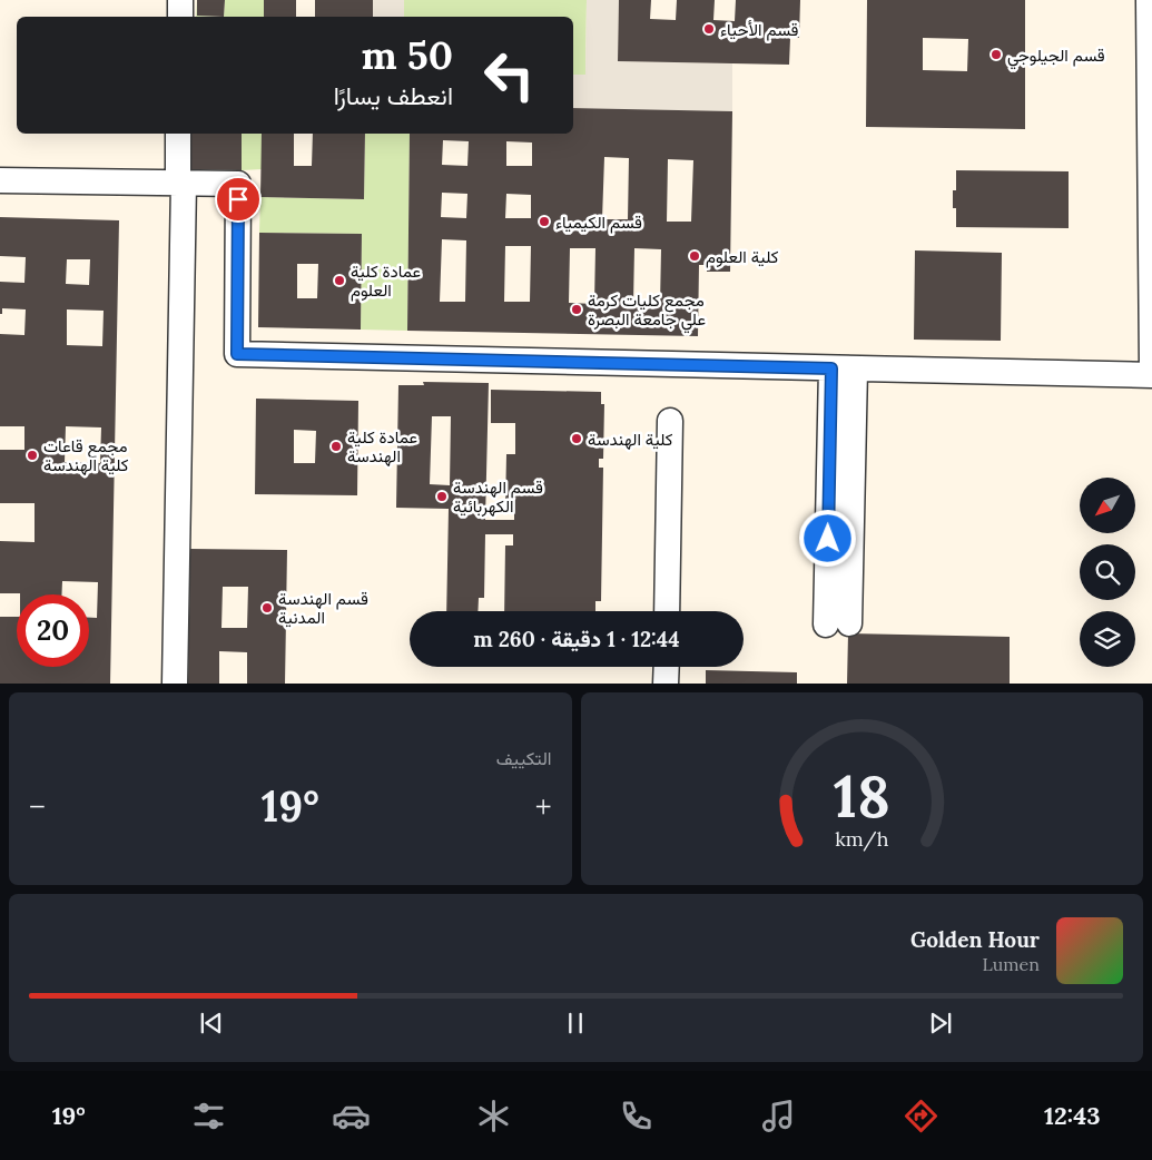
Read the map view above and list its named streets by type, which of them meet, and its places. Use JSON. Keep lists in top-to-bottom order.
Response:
{
  "places": [
    "قسم الأحياء",
    "قسم الجيلوجي",
    "قسم الكيمياء",
    "كلية العلوم",
    "عمادة كلية العلوم",
    "مجمع كليات كرمة علي جامعة البصرة",
    "كلية الهندسة",
    "عمادة كلية الهندسة",
    "مجمع قاعات كلية الهندسة",
    "قسم الهندسة الكهربائية",
    "قسم الهندسة المدنية"
  ],
  "north": "bottom left",
  "page": {
    "turn": ["50 m", "انعطف يسارًا"],
    "limit": "20",
    "trip": "12:44 · 1 دقيقة · 260 m",
    "tile": "التكييف",
    "heat": ["−", "19°", "+"],
    "song": ["Golden Hour", "Lumen"],
    "tabs": ["12:43", "19°"],
    "gauge": ["18", "km/h"]
  }
}
